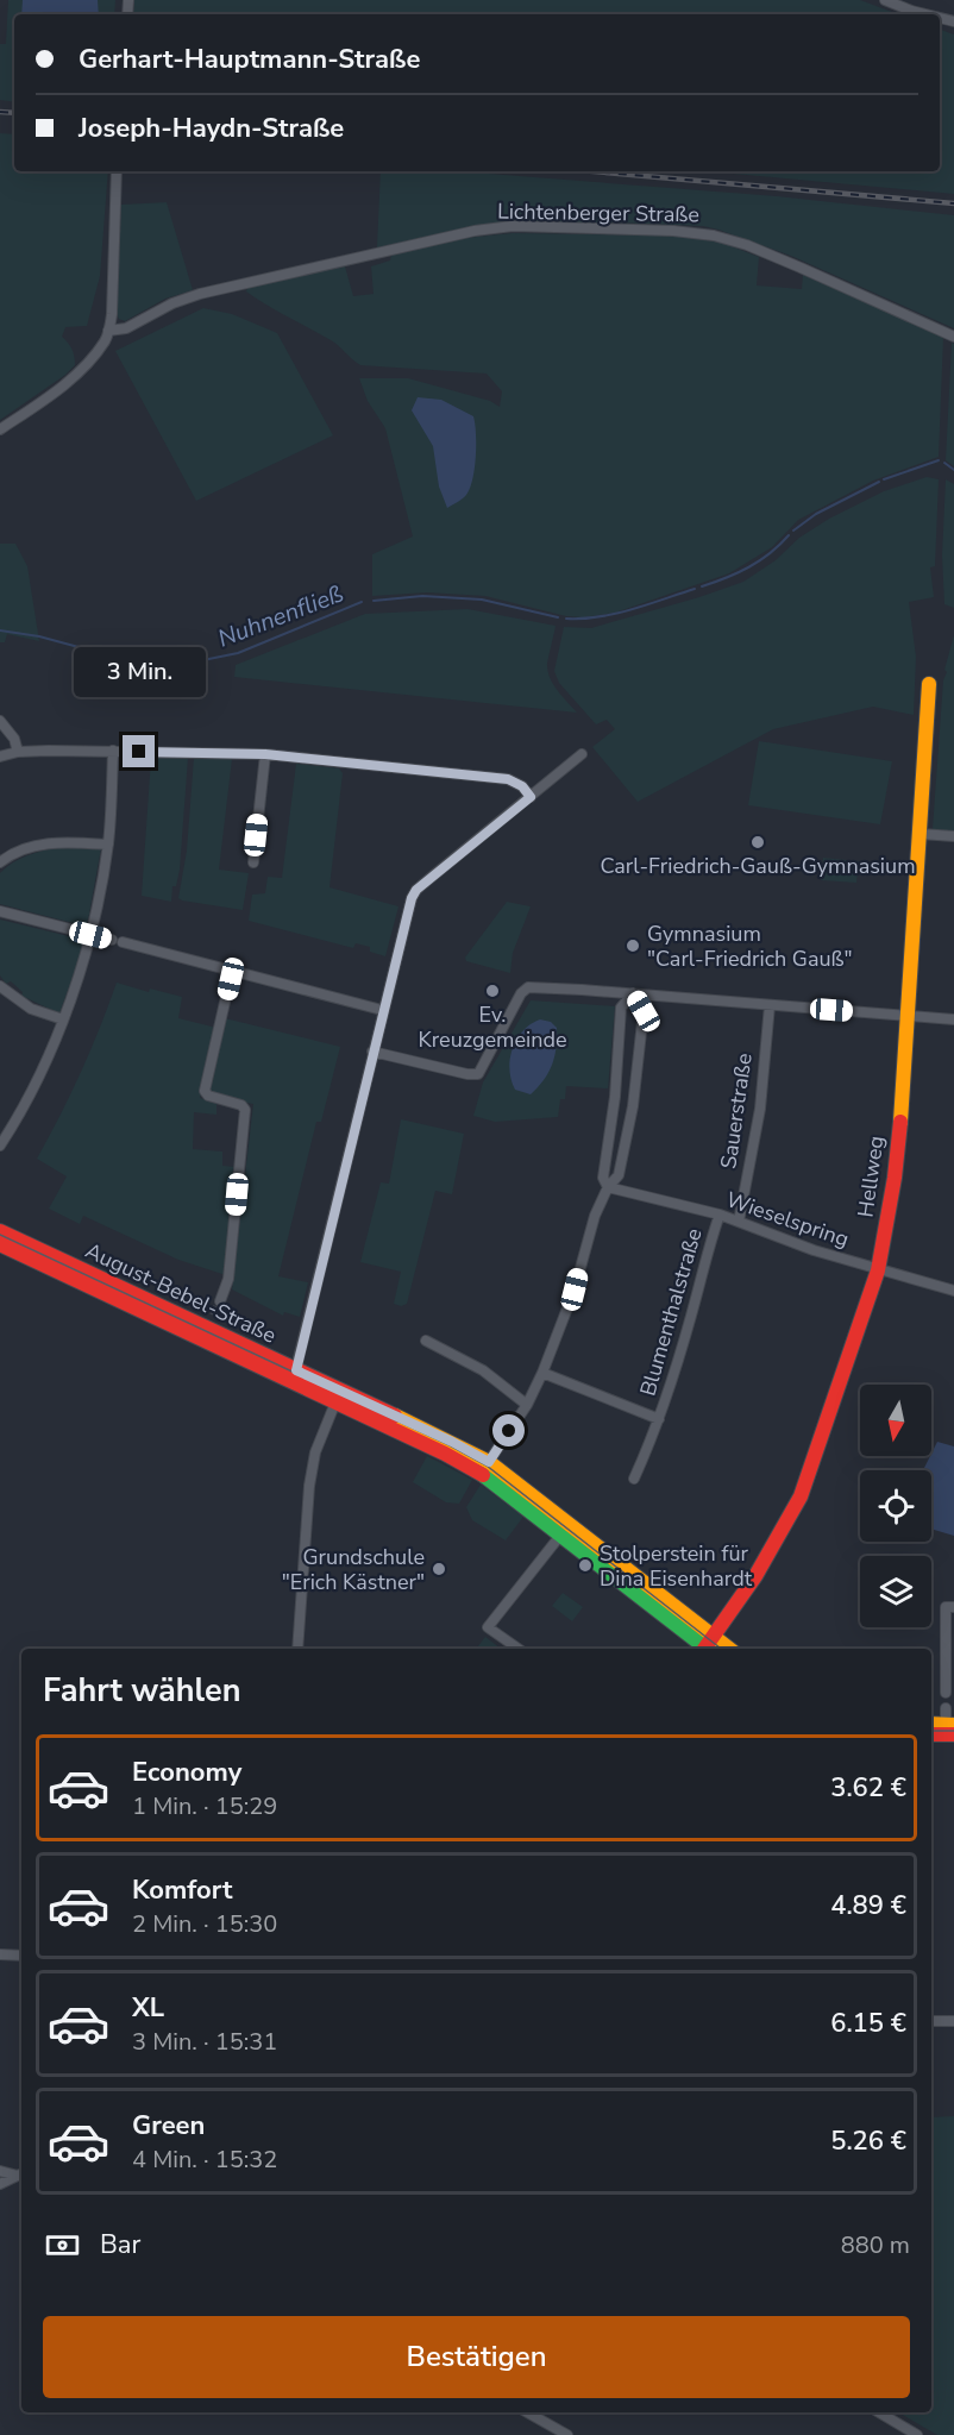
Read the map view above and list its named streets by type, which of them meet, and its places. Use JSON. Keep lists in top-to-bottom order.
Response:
{
  "streets": {
    "street": [
      "Lichtenberger Straße",
      "Sauerstraße",
      "Hellweg",
      "Wieselspring",
      "August-Bebel-Straße",
      "Blumenthalstraße"
    ]
  },
  "crossings": [
    ["Sauerstraße", "Wieselspring"],
    ["Hellweg", "Wieselspring"],
    ["Hellweg", "August-Bebel-Straße"],
    ["Wieselspring", "Blumenthalstraße"]
  ],
  "water": ["Nuhnenfließ"],
  "places": [
    "Carl-Friedrich-Gauß-Gymnasium",
    "Gymnasium \"Carl-Friedrich Gauß\"",
    "Ev. Kreuzgemeinde",
    "Stolperstein für Dina Eisenhardt",
    "Grundschule \"Erich Kästner\""
  ],
  "north": "bottom",
  "page": {
    "banner": ["Gerhart-Hauptmann-Straße", "Joseph-Haydn-Straße"],
    "bubble": "3 Min.",
    "heading": "Fahrt wählen",
    "list": [
      {
        "name": "Economy",
        "note": "1 Min. · 15:29",
        "value": "3.62 €"
      },
      {
        "name": "Komfort",
        "note": "2 Min. · 15:30",
        "value": "4.89 €"
      },
      {
        "name": "XL",
        "note": "3 Min. · 15:31",
        "value": "6.15 €"
      },
      {
        "name": "Green",
        "note": "4 Min. · 15:32",
        "value": "5.26 €"
      }
    ],
    "pay": ["Bar", "880 m"],
    "buttons": "Bestätigen"
  }
}
